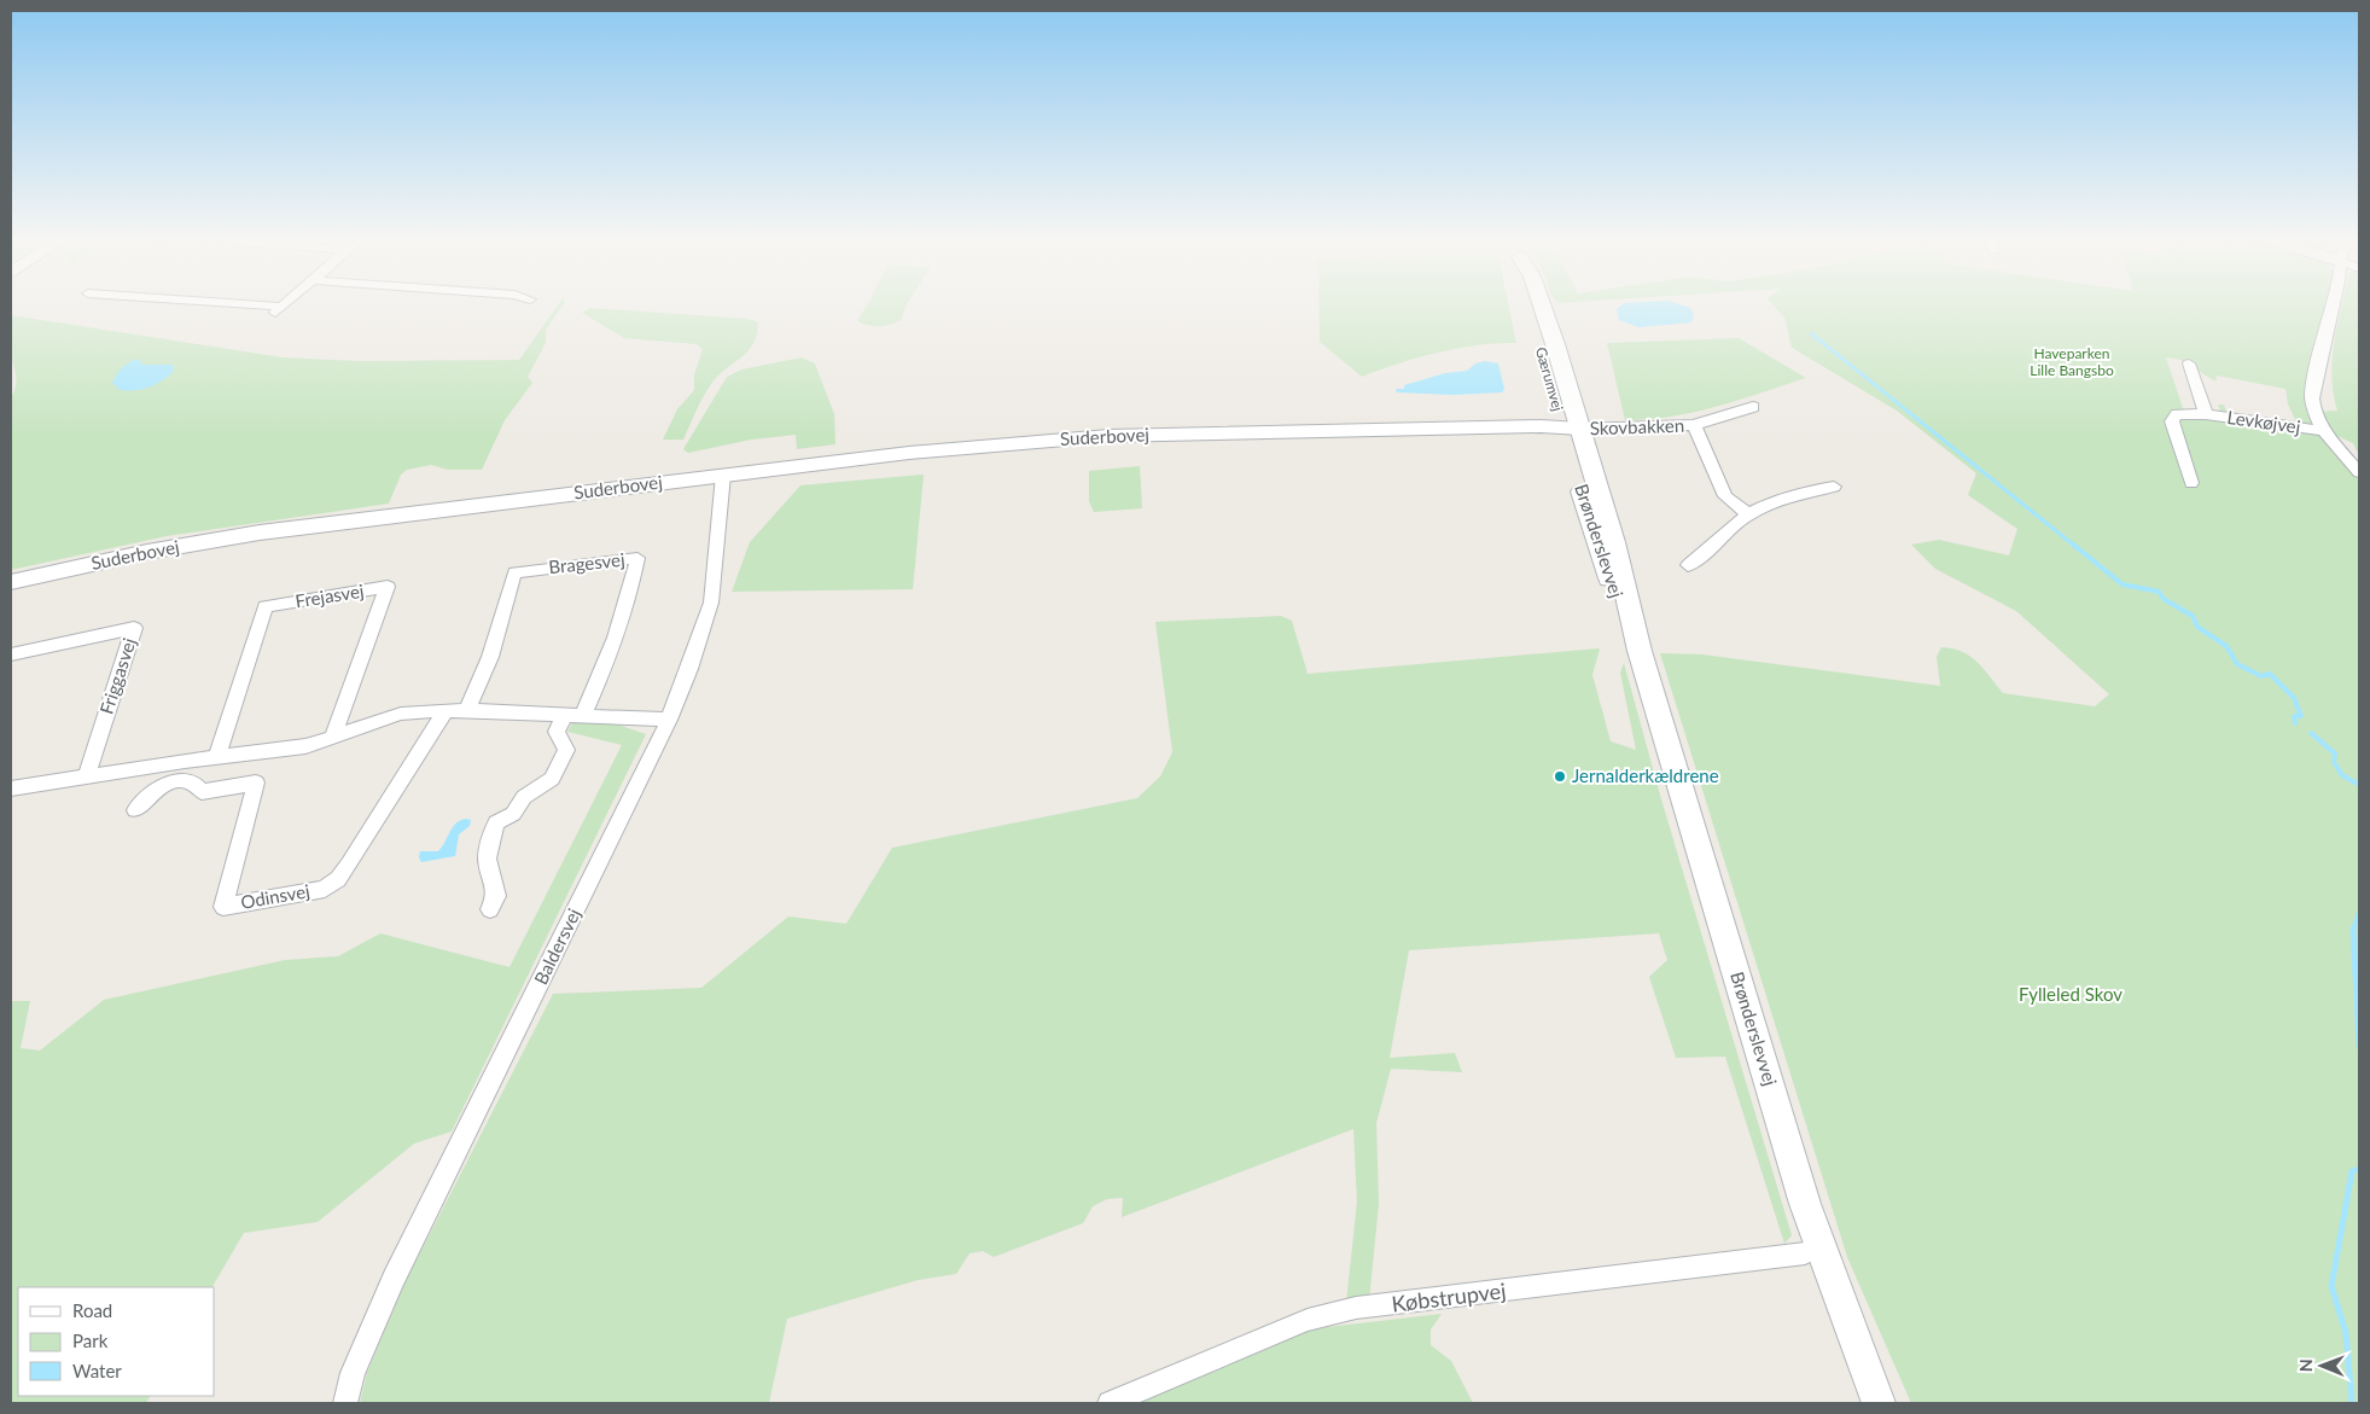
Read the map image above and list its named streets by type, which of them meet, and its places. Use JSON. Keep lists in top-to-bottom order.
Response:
{
  "streets": {
    "main road": ["Gærumvej", "Brønderslevvej"],
    "street": [
      "Levkøjvej",
      "Skovbakken",
      "Suderbovej",
      "Bragesvej",
      "Frejasvej",
      "Friggasvej",
      "Odinsvej",
      "Baldersvej",
      "Købstrupvej"
    ]
  },
  "crossings": [
    ["Gærumvej", "Skovbakken"],
    ["Gærumvej", "Suderbovej"],
    ["Gærumvej", "Brønderslevvej"],
    ["Skovbakken", "Suderbovej"],
    ["Skovbakken", "Brønderslevvej"],
    ["Suderbovej", "Brønderslevvej"],
    ["Suderbovej", "Baldersvej"]
  ],
  "parks": ["Haveparken Lille Bangsbo", "Fylleled Skov"],
  "places": ["Jernalderkældrene"],
  "legend": ["Road", "Park", "Water"],
  "north": "left"
}
